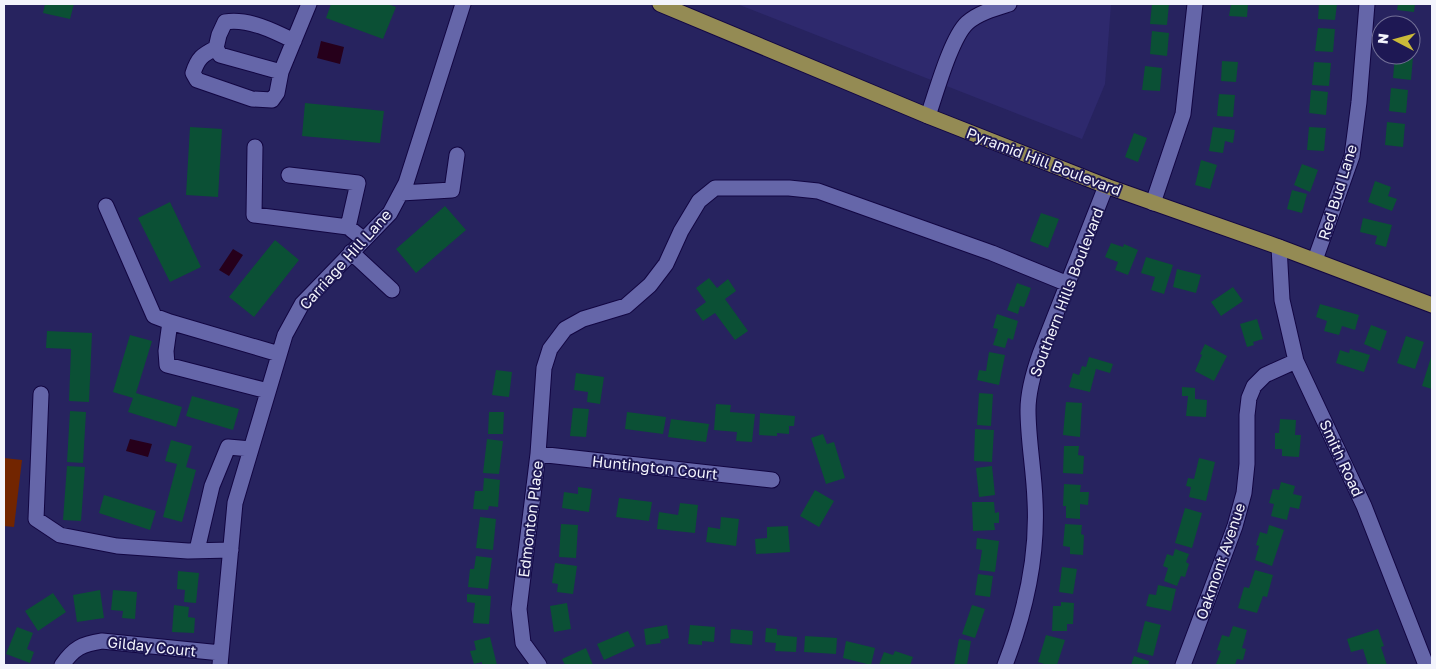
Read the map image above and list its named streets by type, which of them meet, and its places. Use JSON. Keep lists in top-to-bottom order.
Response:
{
  "streets": {
    "main road": ["Pyramid Hill Boulevard"],
    "street": [
      "Red Bud Lane",
      "Carriage Hill Lane",
      "Southern Hills Boulevard",
      "Smith Road",
      "Huntington Court",
      "Edmonton Place",
      "Oakmont Avenue",
      "Gilday Court"
    ]
  },
  "crossings": [
    ["Pyramid Hill Boulevard", "Red Bud Lane"],
    ["Pyramid Hill Boulevard", "Southern Hills Boulevard"],
    ["Pyramid Hill Boulevard", "Smith Road"],
    ["Carriage Hill Lane", "Gilday Court"],
    ["Southern Hills Boulevard", "Edmonton Place"],
    ["Smith Road", "Oakmont Avenue"],
    ["Huntington Court", "Edmonton Place"]
  ],
  "north": "left"
}
